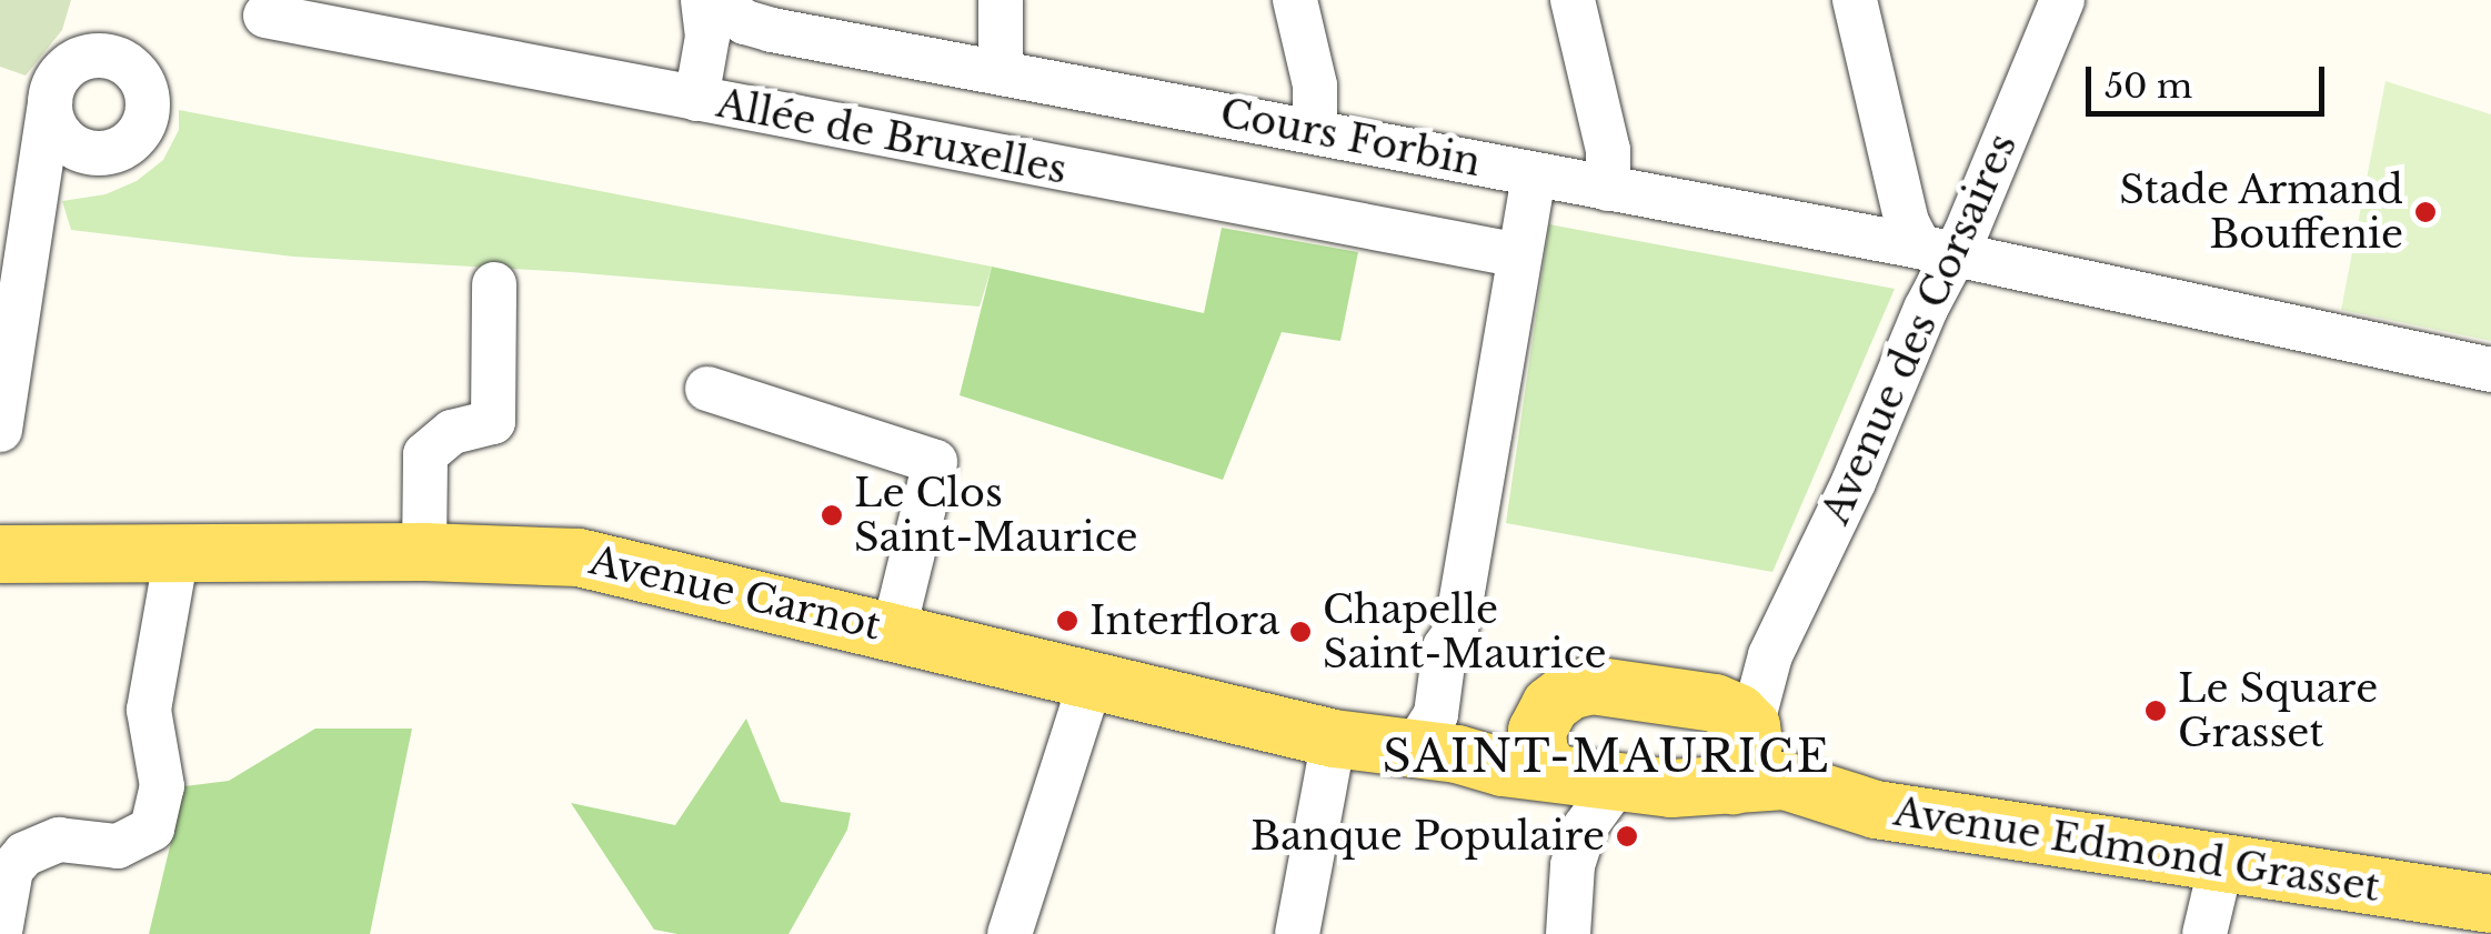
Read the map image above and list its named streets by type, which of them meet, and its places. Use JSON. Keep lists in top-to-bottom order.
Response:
{
  "streets": {
    "main road": ["Avenue Carnot", "Avenue Edmond Grasset"],
    "street": ["Allée de Bruxelles", "Cours Forbin", "Avenue des Corsaires"]
  },
  "crossings": [
    ["Cours Forbin", "Avenue des Corsaires"],
    ["Avenue des Corsaires", "Avenue Edmond Grasset"],
    ["Avenue Carnot", "Avenue Edmond Grasset"]
  ],
  "districts": ["SAINT-MAURICE"],
  "places": [
    "Stade Armand Bouffenie",
    "Le Clos Saint-Maurice",
    "Interflora",
    "Chapelle Saint-Maurice",
    "Le Square Grasset",
    "Banque Populaire"
  ],
  "scale_bar": "50 m"
}
